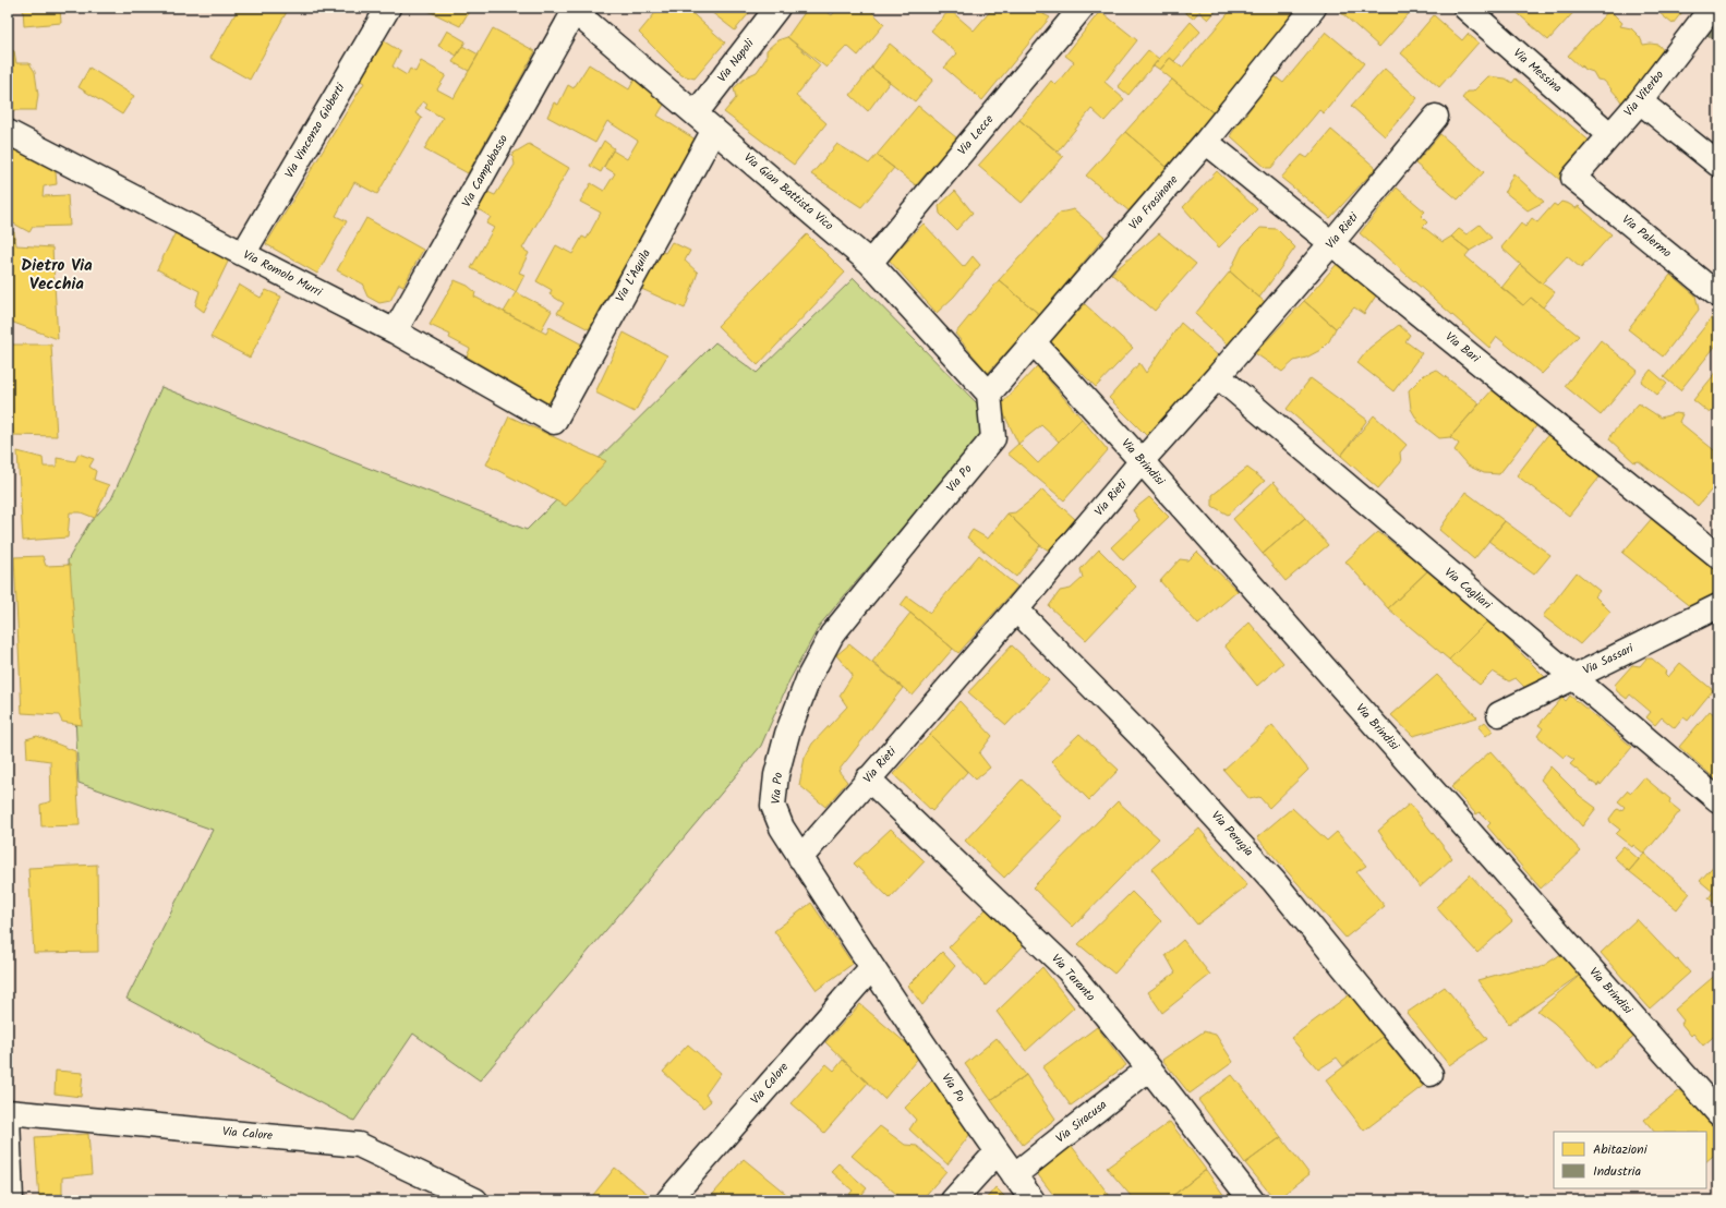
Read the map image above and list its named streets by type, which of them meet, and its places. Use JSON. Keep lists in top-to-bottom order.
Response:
{
  "streets": {
    "street": [
      "Via Napoli",
      "Via Messina",
      "Via Viterbo",
      "Via Vincenzo Gioberti",
      "Via Lecce",
      "Via Campobasso",
      "Via Gian Battista Vico",
      "Via Frosinone",
      "Via Rieti",
      "Via Palermo",
      "Via Romolo Murri",
      "Via L'Aquila",
      "Via Bari",
      "Via Brindisi",
      "Via Po",
      "Via Cagliari",
      "Via Sassari",
      "Via Perugia",
      "Via Taranto",
      "Via Calore",
      "Via Siracusa"
    ]
  },
  "crossings": [
    ["Via Napoli", "Via Gian Battista Vico"],
    ["Via Messina", "Via Viterbo"],
    ["Via Viterbo", "Via Palermo"],
    ["Via Vincenzo Gioberti", "Via Romolo Murri"],
    ["Via Lecce", "Via Gian Battista Vico"],
    ["Via Campobasso", "Via Gian Battista Vico"],
    ["Via Campobasso", "Via Romolo Murri"],
    ["Via Gian Battista Vico", "Via Frosinone"],
    ["Via Gian Battista Vico", "Via L'Aquila"],
    ["Via Gian Battista Vico", "Via Po"],
    ["Via Frosinone", "Via Bari"],
    ["Via Frosinone", "Via Brindisi"],
    ["Via Frosinone", "Via Po"],
    ["Via Rieti", "Via Bari"],
    ["Via Rieti", "Via Brindisi"],
    ["Via Rieti", "Via Po"],
    ["Via Rieti", "Via Cagliari"],
    ["Via Rieti", "Via Perugia"],
    ["Via Rieti", "Via Taranto"],
    ["Via Romolo Murri", "Via L'Aquila"],
    ["Via Po", "Via Calore"],
    ["Via Po", "Via Siracusa"],
    ["Via Cagliari", "Via Sassari"],
    ["Via Taranto", "Via Siracusa"]
  ],
  "districts": ["Dietro Via Vecchia"],
  "legend": ["Abitazioni", "Industria"]
}
